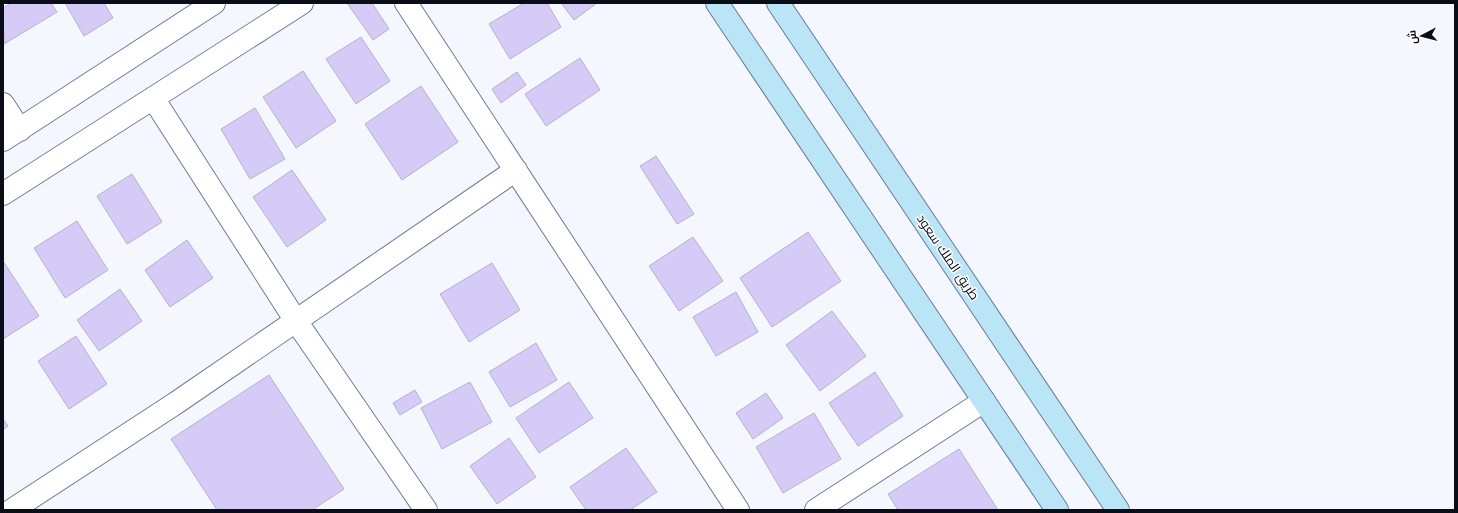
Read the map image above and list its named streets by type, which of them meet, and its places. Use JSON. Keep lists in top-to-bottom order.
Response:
{
  "streets": {
    "main road": ["طريق الملك سعود"]
  },
  "north": "left"
}
